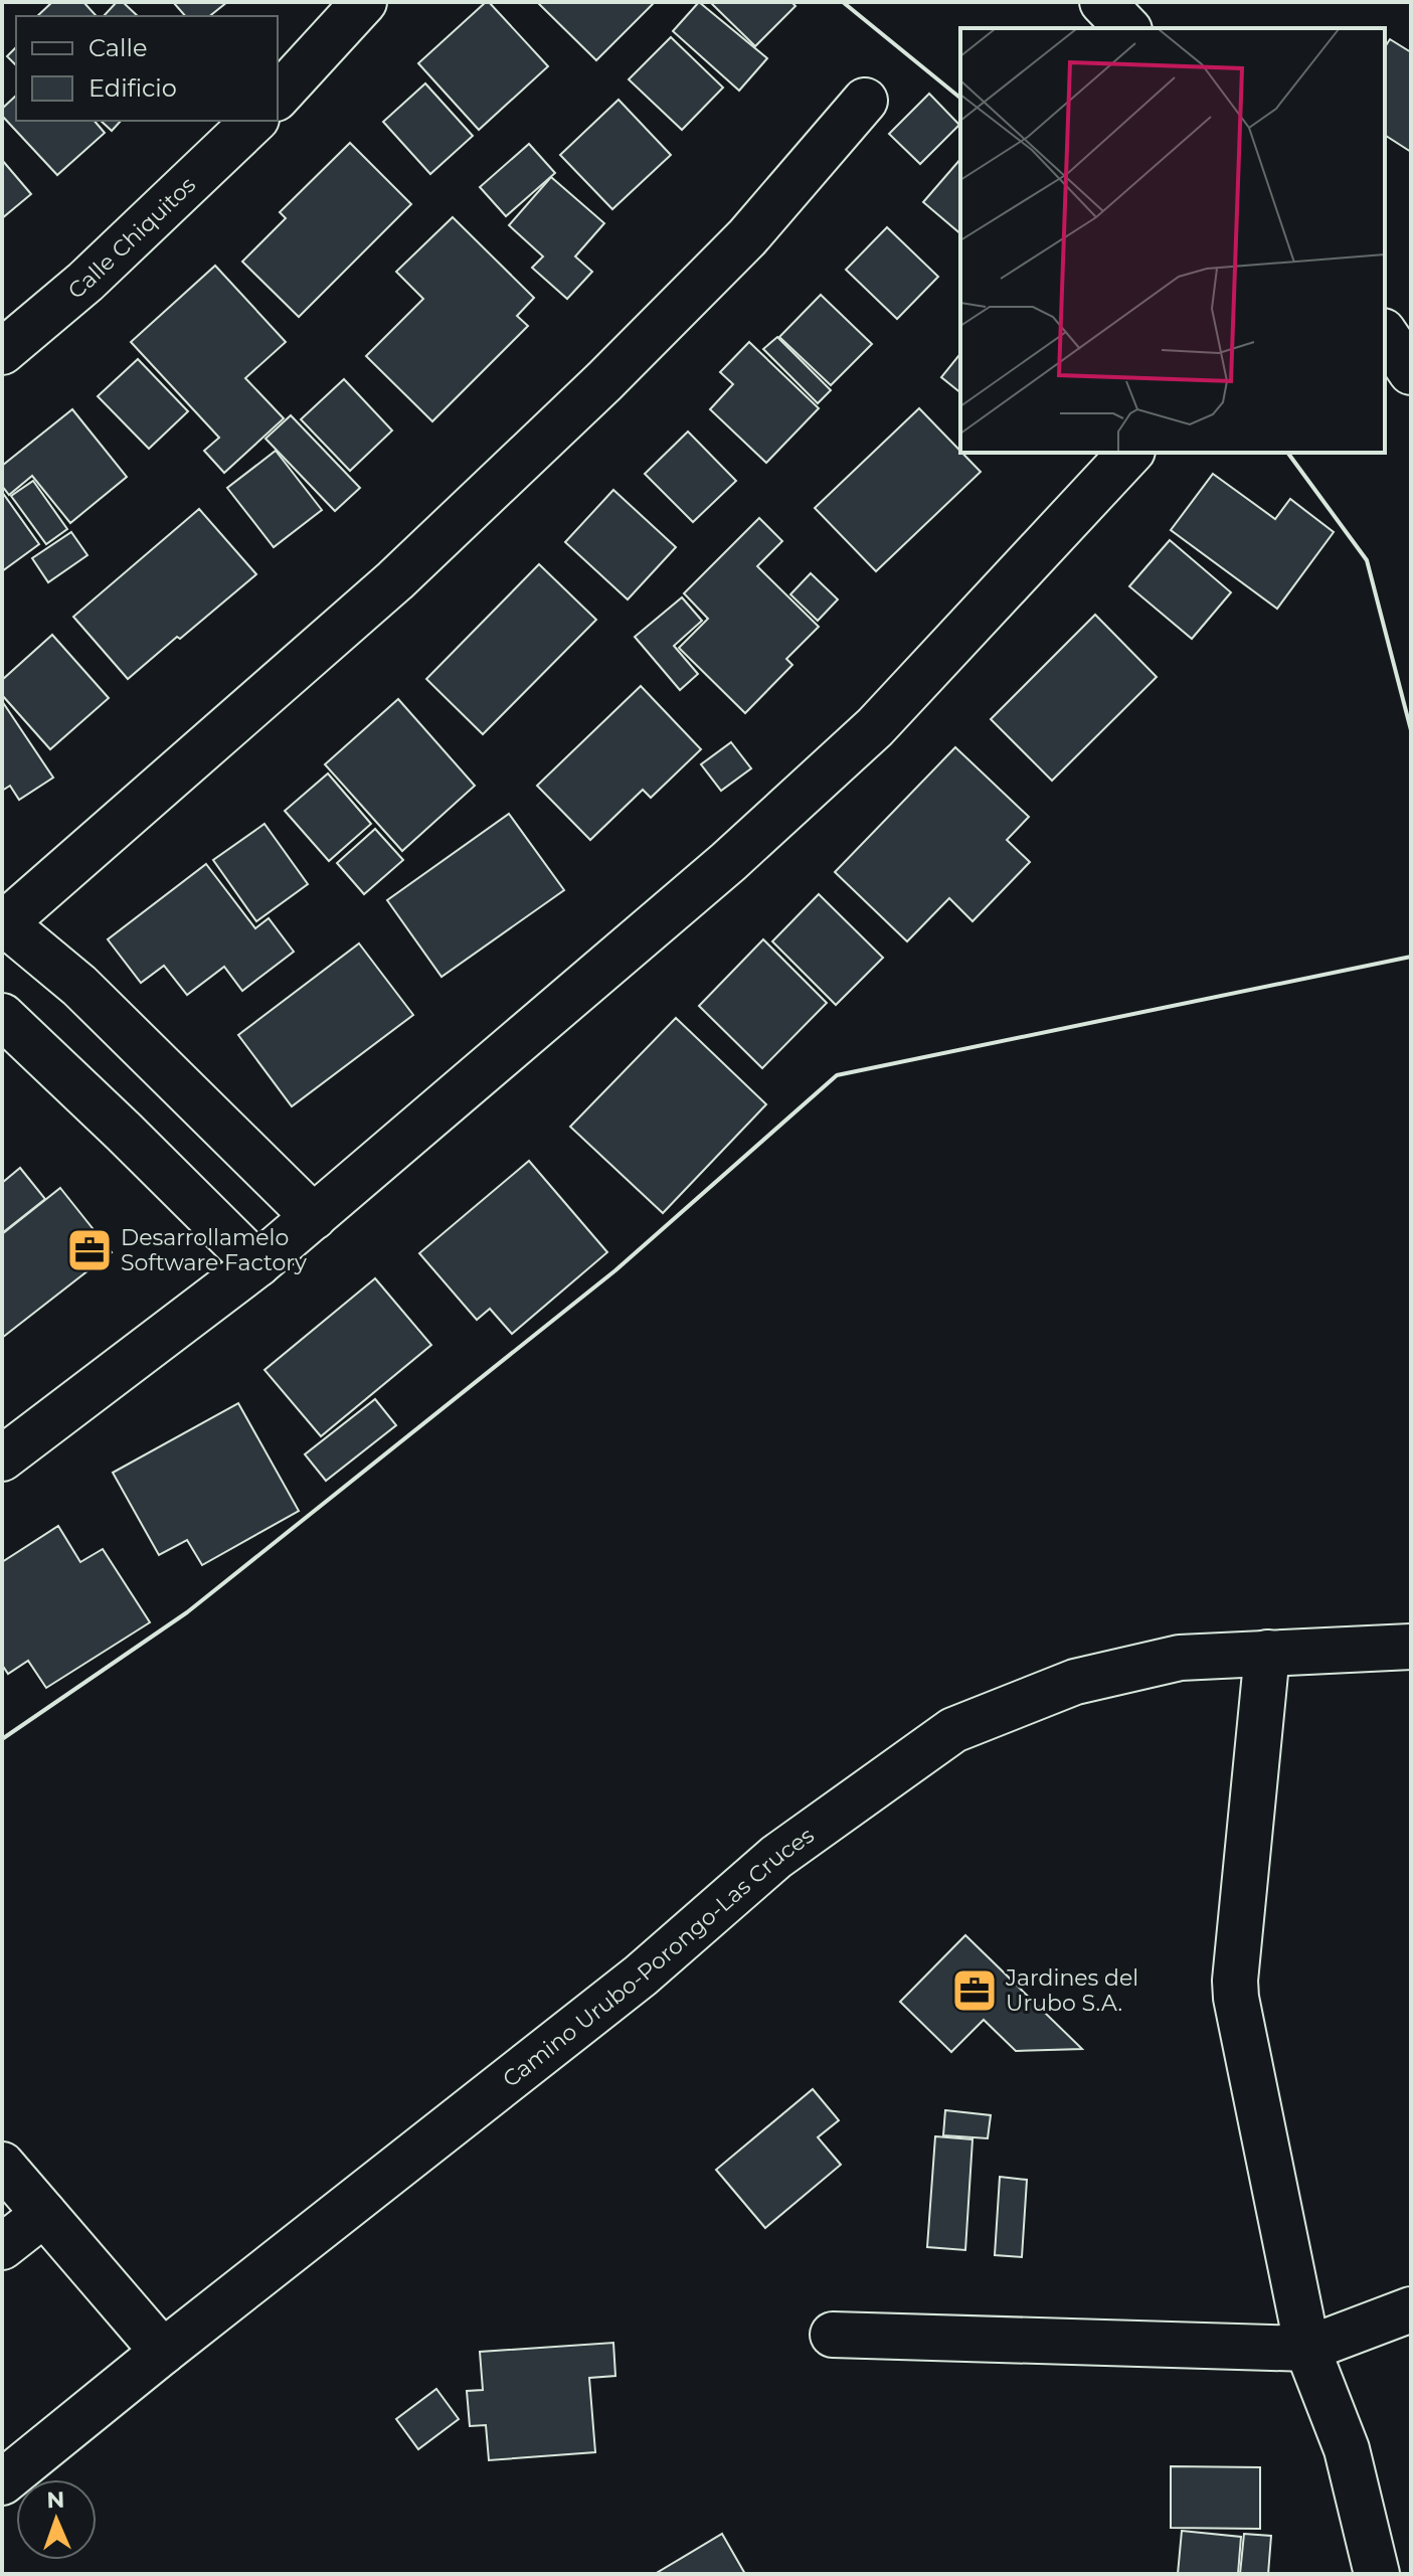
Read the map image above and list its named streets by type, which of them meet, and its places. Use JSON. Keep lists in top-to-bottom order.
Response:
{
  "streets": {
    "street": ["Calle Chiquitos", "Camino Urubo-Porongo-Las Cruces"]
  },
  "places": {
    "office": ["Desarrollamelo Software Factory", "Jardines del Urubo S.A."]
  },
  "legend": ["Calle", "Edificio"],
  "north": "top"
}
